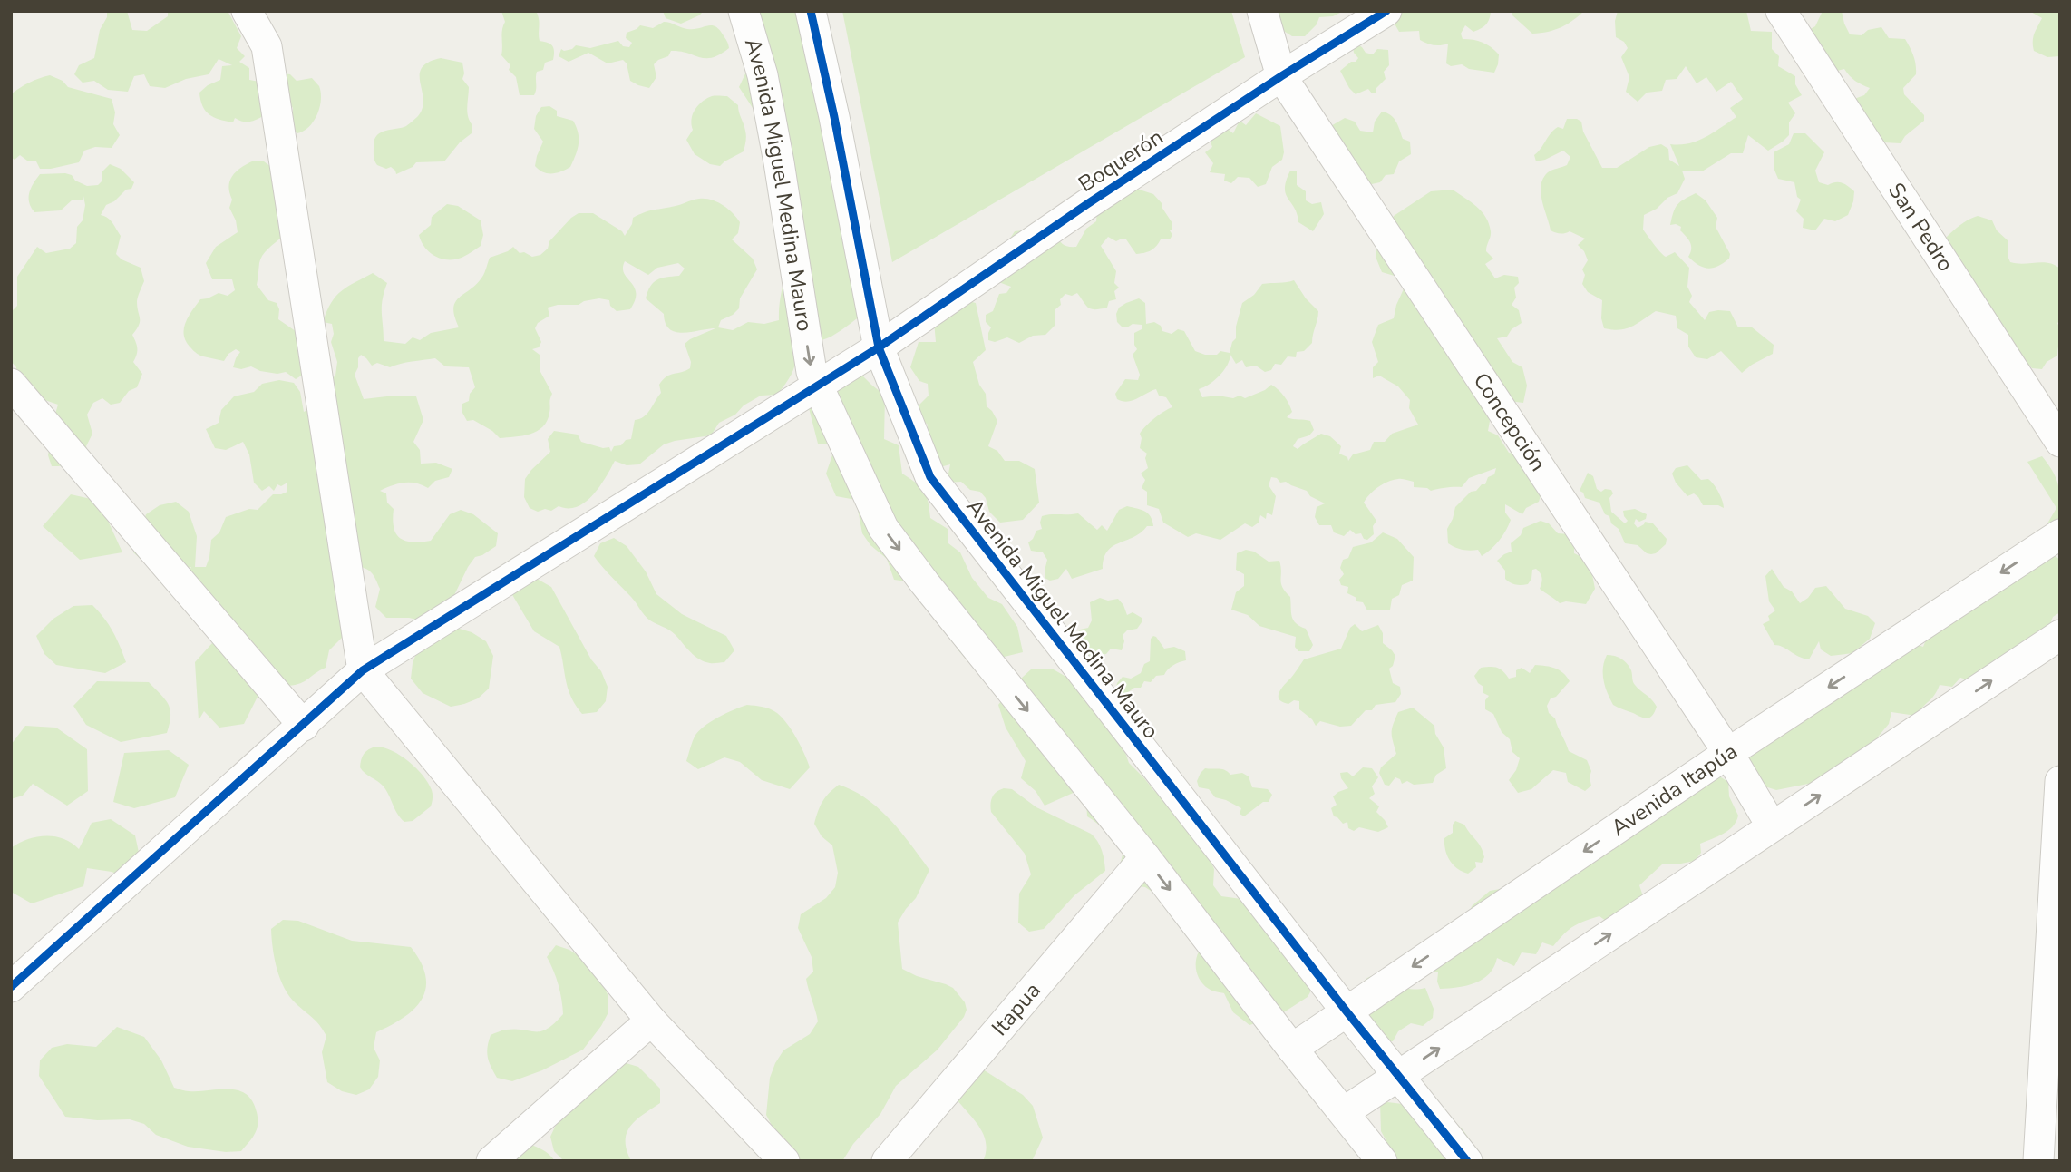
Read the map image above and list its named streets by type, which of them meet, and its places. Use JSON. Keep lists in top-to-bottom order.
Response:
{
  "streets": {
    "street": [
      "Boquerón",
      "Avenida Miguel Medina Mauro",
      "San Pedro",
      "Concepción",
      "Avenida Itapúa",
      "Itapua"
    ]
  },
  "crossings": [
    ["Boquerón", "Avenida Miguel Medina Mauro"],
    ["Boquerón", "Concepción"],
    ["Avenida Miguel Medina Mauro", "Avenida Itapúa"],
    ["Avenida Miguel Medina Mauro", "Itapua"],
    ["Concepción", "Avenida Itapúa"]
  ]
}
